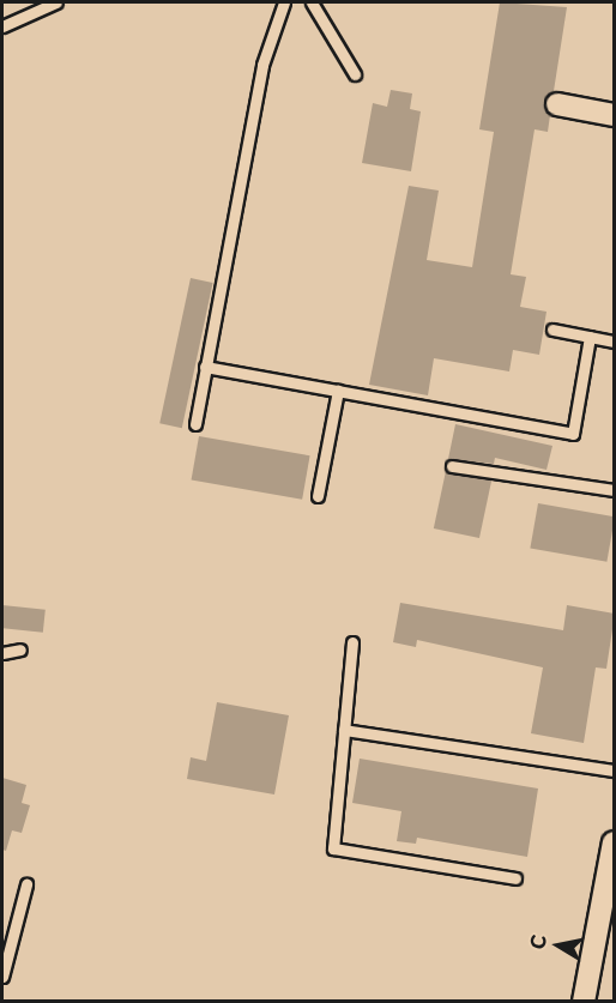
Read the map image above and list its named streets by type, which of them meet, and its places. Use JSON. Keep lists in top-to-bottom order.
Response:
{
  "north": "left"
}
